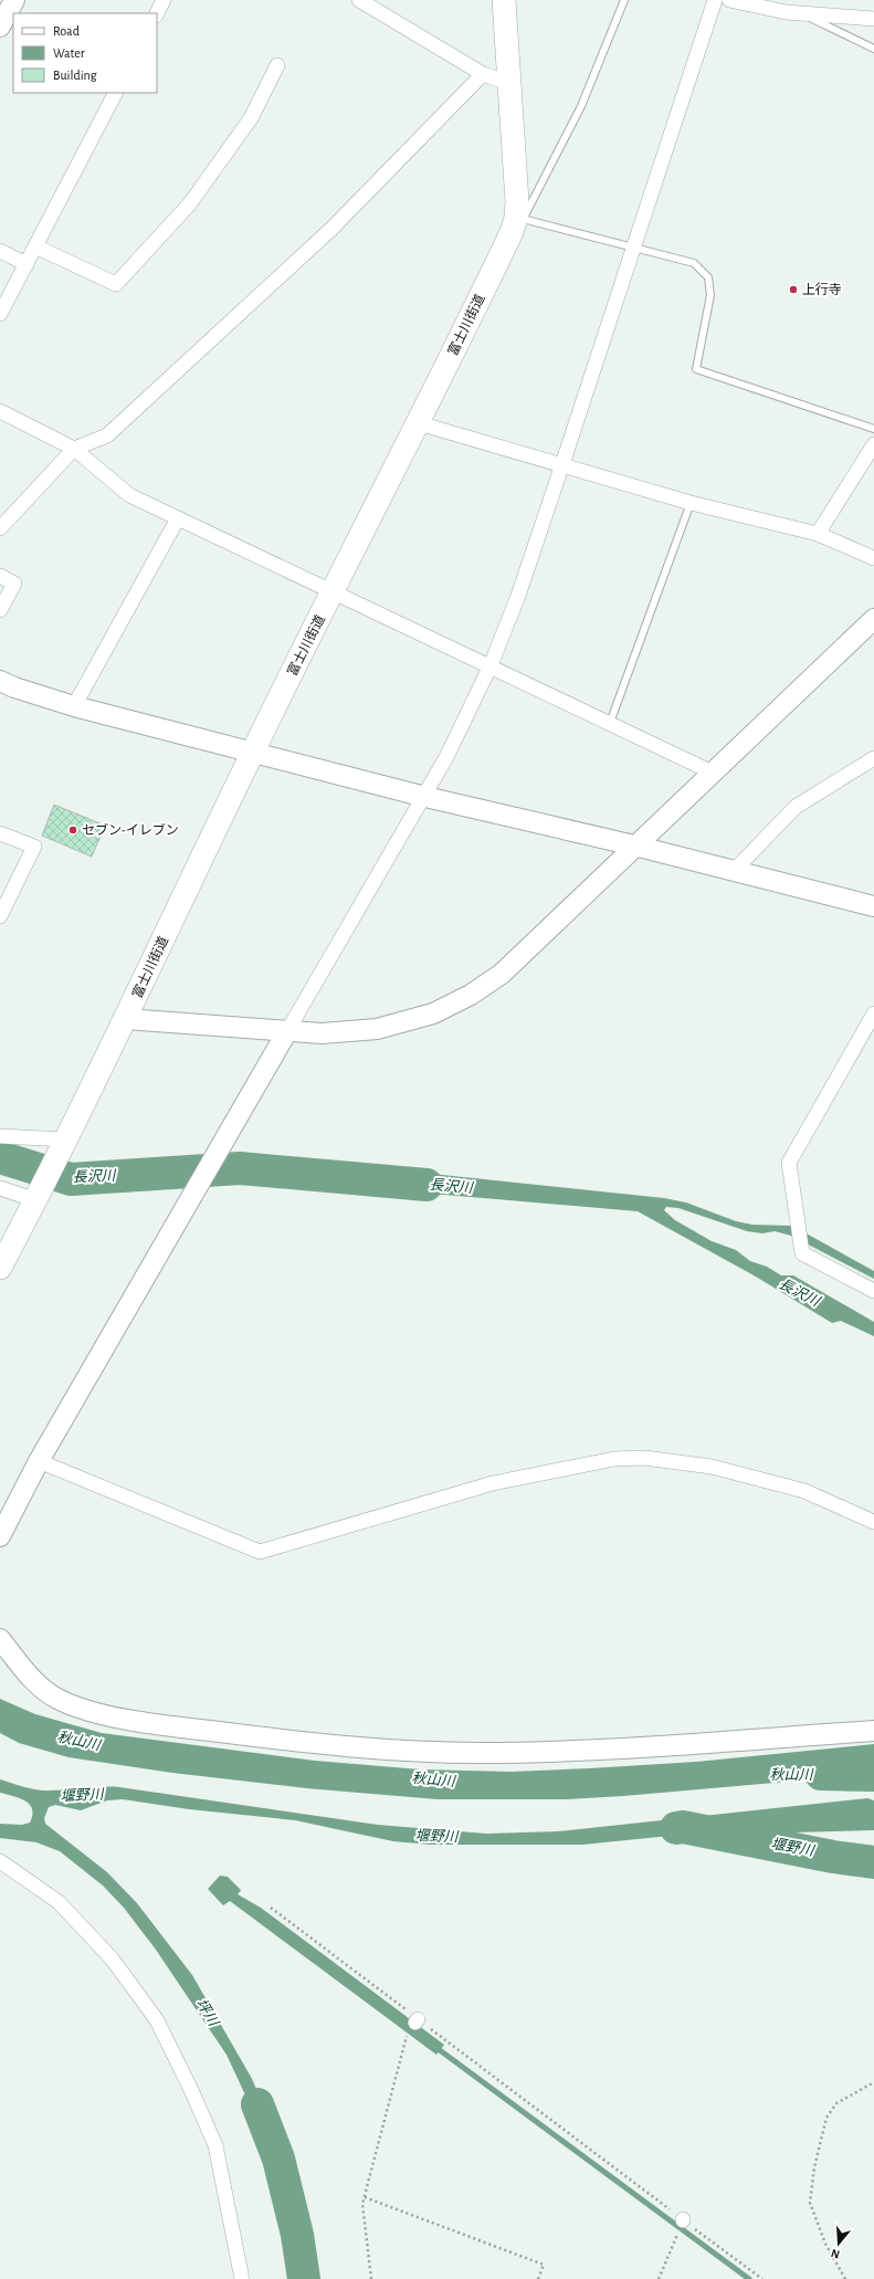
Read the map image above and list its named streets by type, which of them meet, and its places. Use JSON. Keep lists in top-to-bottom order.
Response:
{
  "streets": {
    "main road": ["富士川街道"]
  },
  "water": [
    "長沢川",
    "秋山川",
    "堰野川",
    "坪川"
  ],
  "places": ["上行寺", "セブン-イレブン"],
  "legend": ["Road", "Water", "Building"],
  "north": "bottom"
}
